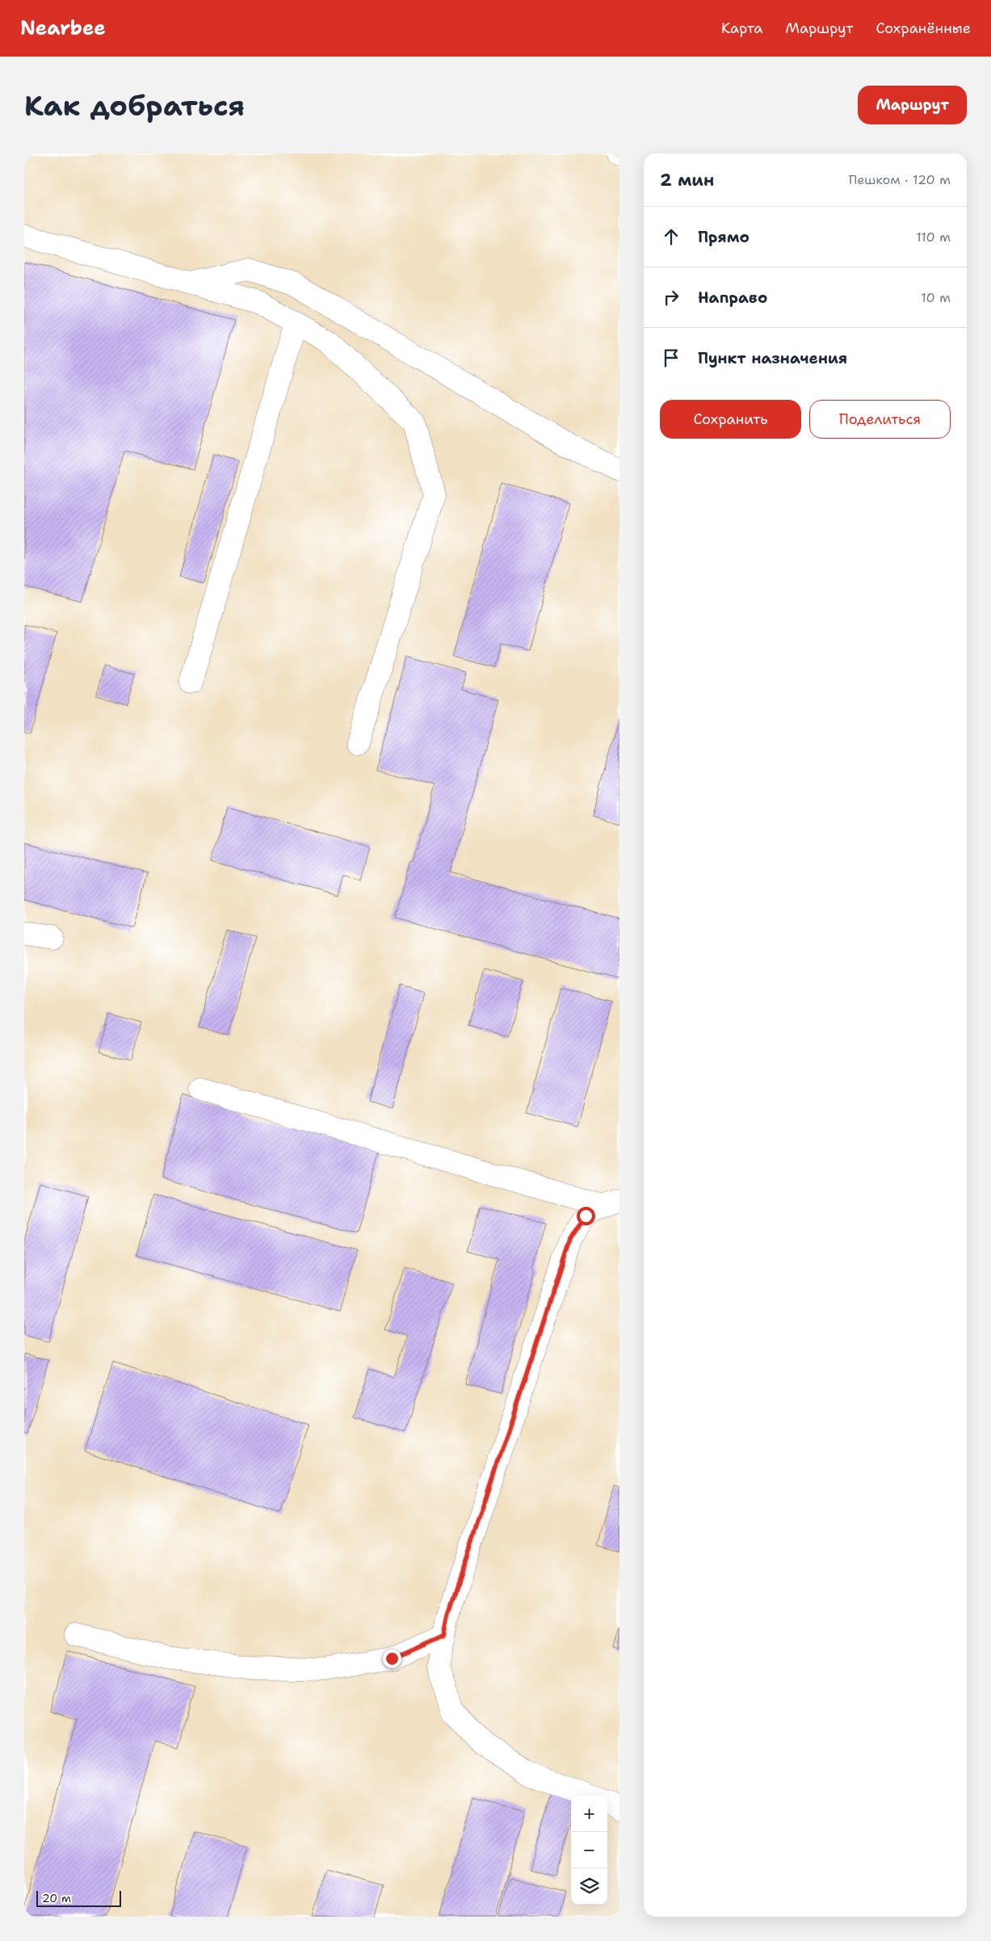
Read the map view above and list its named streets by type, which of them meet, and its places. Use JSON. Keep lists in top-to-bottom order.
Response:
{
  "scale_bar": "20 m",
  "page": {
    "header": "Nearbee",
    "nav": ["Карта", "Маршрут", "Сохранённые"],
    "buttons": [
      "Маршрут",
      ["Сохранить", "Поделиться"]
    ],
    "title": "Как добраться",
    "heading": ["2 мин", "Пешком · 120 m"],
    "list": [
      ["Прямо", "110 m"],
      ["Направо", "10 m"],
      "Пункт назначения"
    ],
    "map_buttons": ["+", "−"],
    "scale": "20 m"
  }
}
